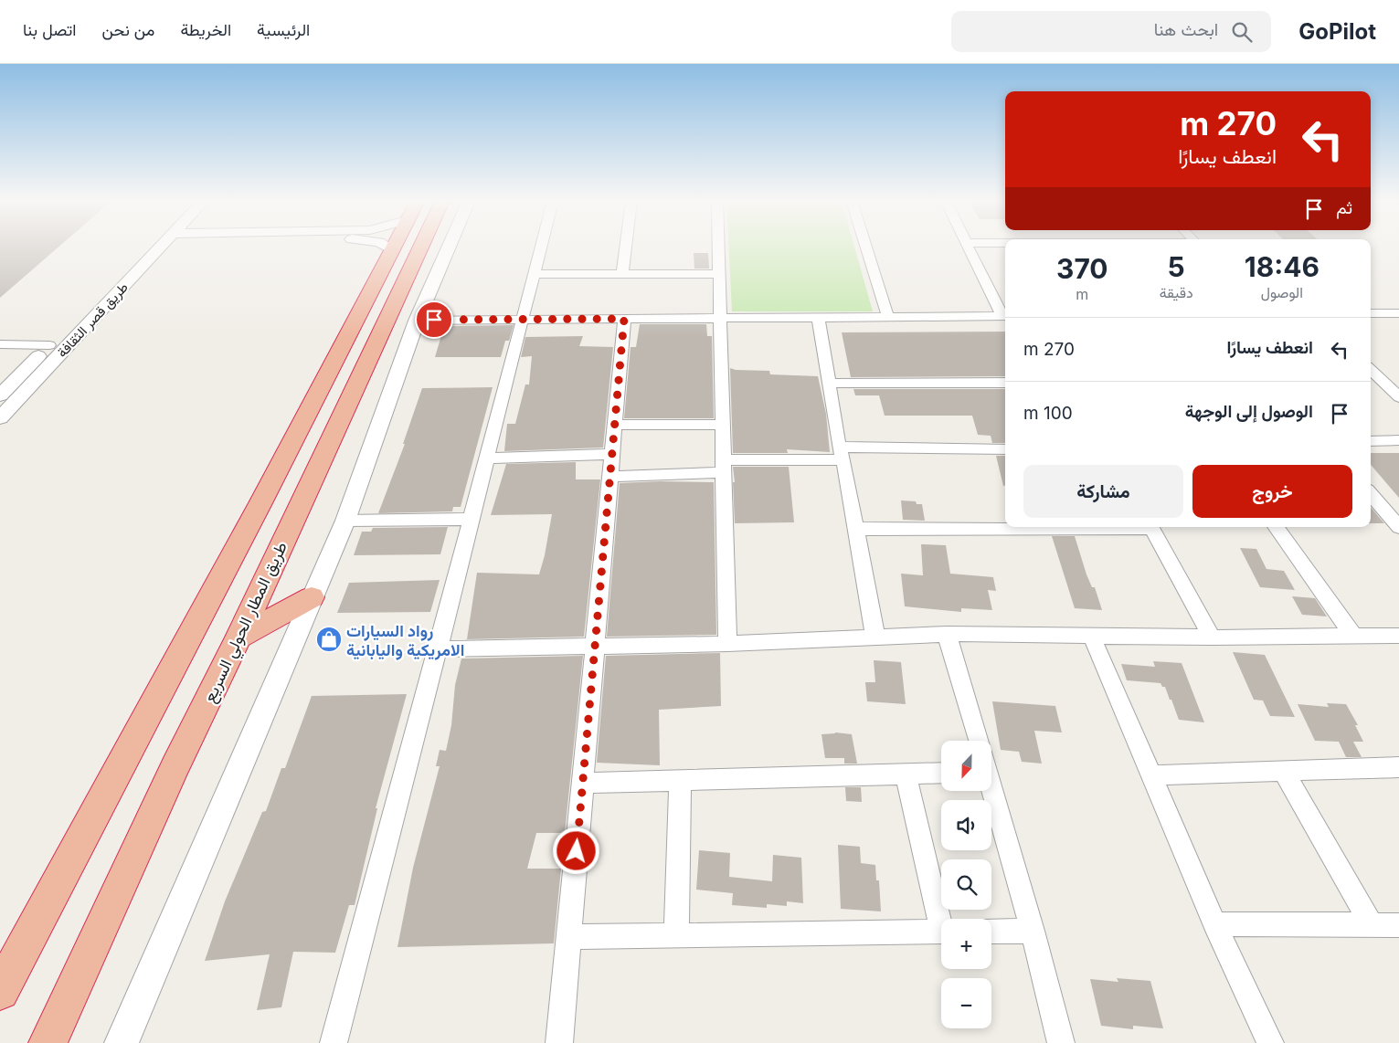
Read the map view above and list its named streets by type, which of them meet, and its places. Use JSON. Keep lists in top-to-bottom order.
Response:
{
  "streets": {
    "highway": ["طريق المطار الحولي السريع"],
    "street": ["طريق قصر الثقافة"]
  },
  "places": {
    "shop": ["رواد السيارات الامريكية واليابانية"]
  },
  "north": "bottom",
  "page": {
    "header": "GoPilot",
    "search": "ابحث هنا",
    "nav": [
      "الرئيسية",
      "الخريطة",
      "من نحن",
      "اتصل بنا"
    ],
    "turn": ["270 m", "انعطف يسارًا"],
    "then": "ثم",
    "eta": [
      "18:46",
      "الوصول",
      "5",
      "دقيقة",
      "370",
      "m"
    ],
    "list": [
      {
        "name": "انعطف يسارًا",
        "value": "270 m"
      },
      {
        "name": "الوصول إلى الوجهة",
        "value": "100 m"
      }
    ],
    "buttons": ["خروج", "مشاركة"],
    "map_buttons": ["+", "−"]
  }
}
